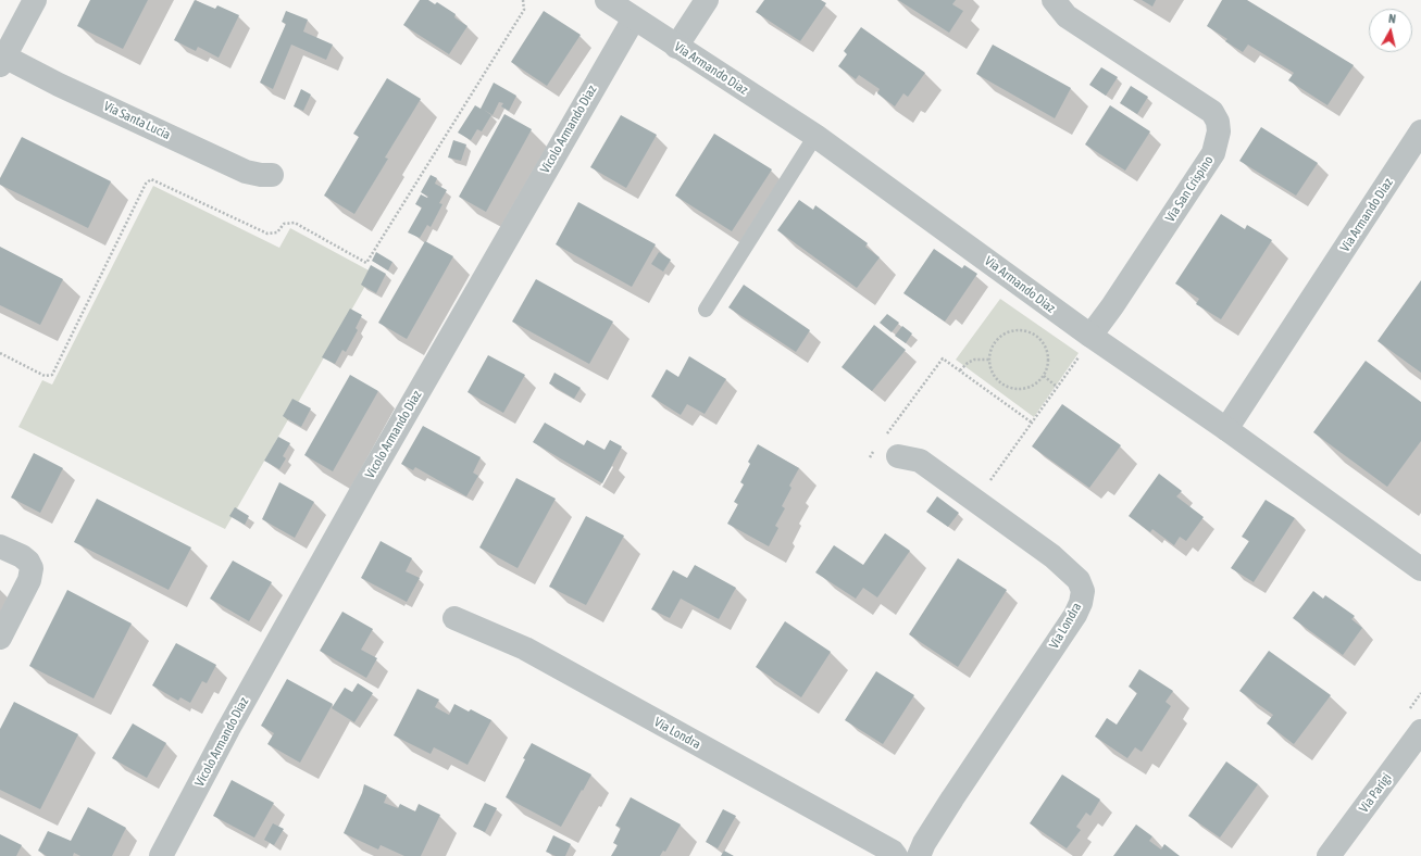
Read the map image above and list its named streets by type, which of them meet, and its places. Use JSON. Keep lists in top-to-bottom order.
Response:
{
  "streets": {
    "street": [
      "Via Armando Diaz",
      "Via Santa Lucia",
      "Vicolo Armando Diaz",
      "Via San Crispino",
      "Via Londra",
      "Via Parigi"
    ]
  },
  "crossings": [
    ["Via Armando Diaz", "Vicolo Armando Diaz"],
    ["Via Armando Diaz", "Via San Crispino"]
  ],
  "north": "top"
}
